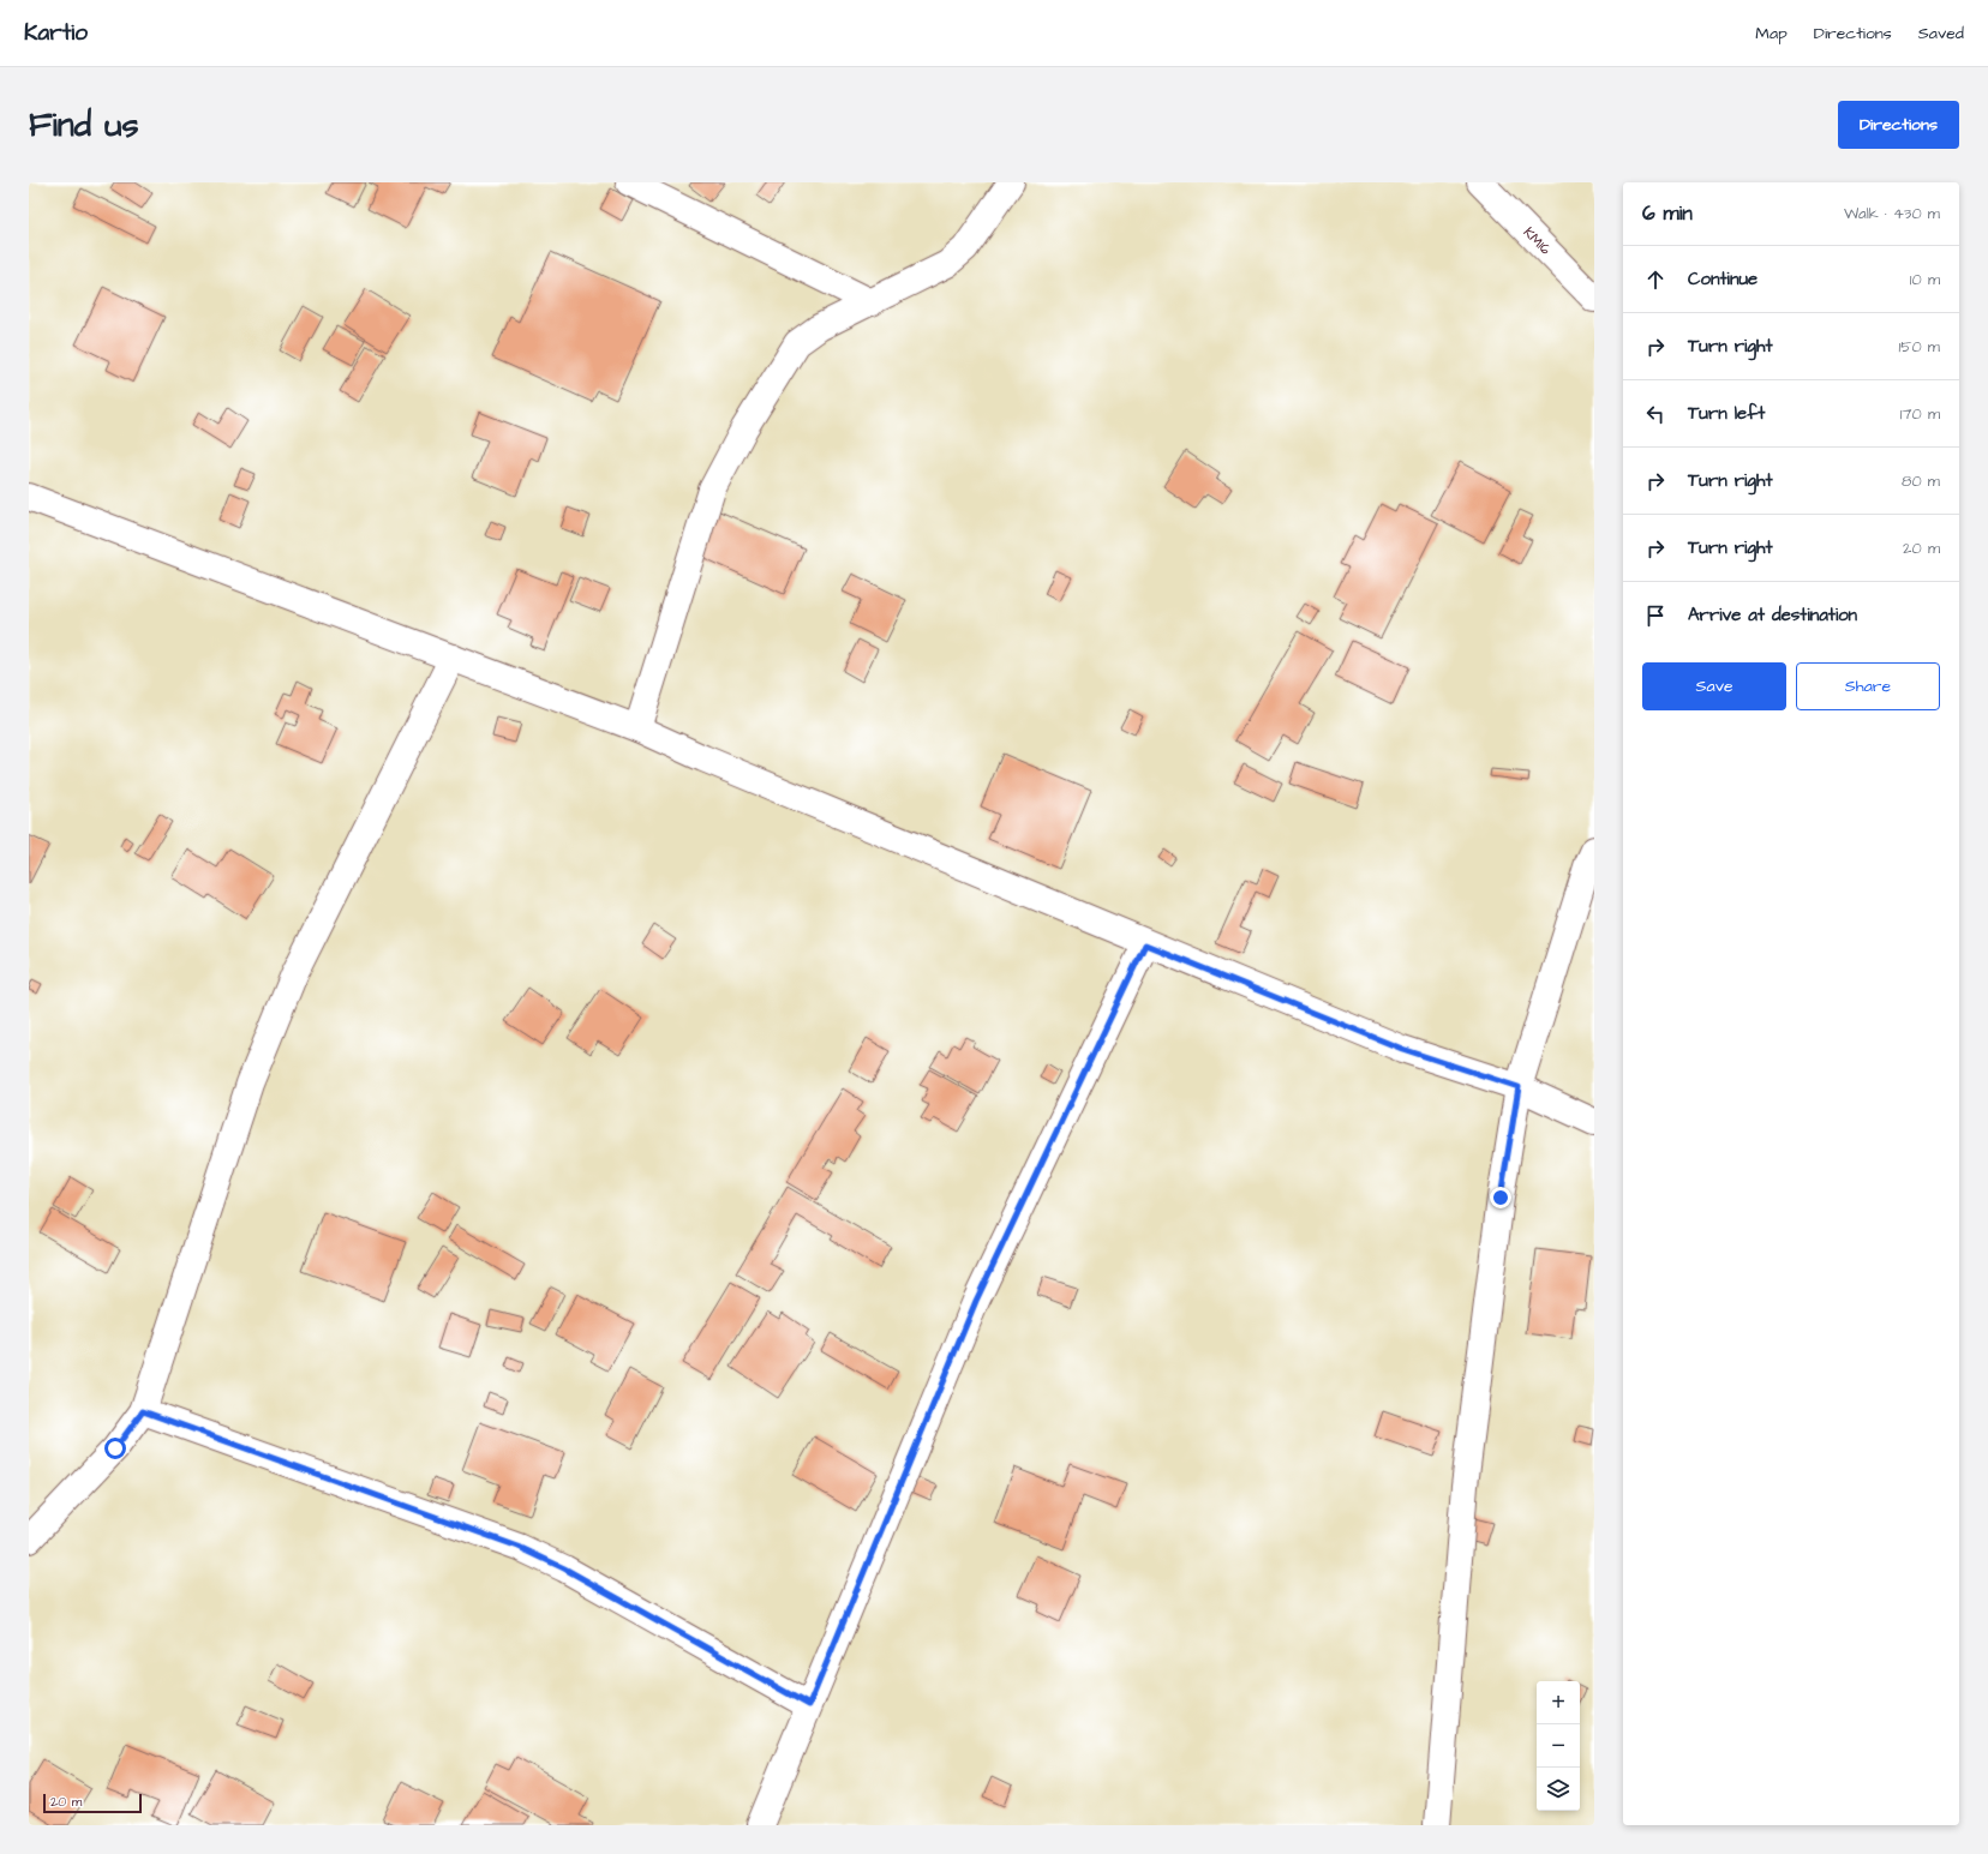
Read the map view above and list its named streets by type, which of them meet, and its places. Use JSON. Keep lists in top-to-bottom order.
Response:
{
  "streets": {
    "street": ["KM16"]
  },
  "scale_bar": "20 m",
  "page": {
    "header": "Kartio",
    "nav": ["Map", "Directions", "Saved"],
    "buttons": [
      "Directions",
      ["Save", "Share"]
    ],
    "title": "Find us",
    "heading": ["6 min", "Walk · 430 m"],
    "list": [
      ["Continue", "10 m"],
      ["Turn right", "150 m"],
      ["Turn left", "170 m"],
      ["Turn right", "80 m"],
      ["Turn right", "20 m"],
      "Arrive at destination"
    ],
    "map_buttons": ["+", "−"],
    "scale": "20 m"
  }
}
